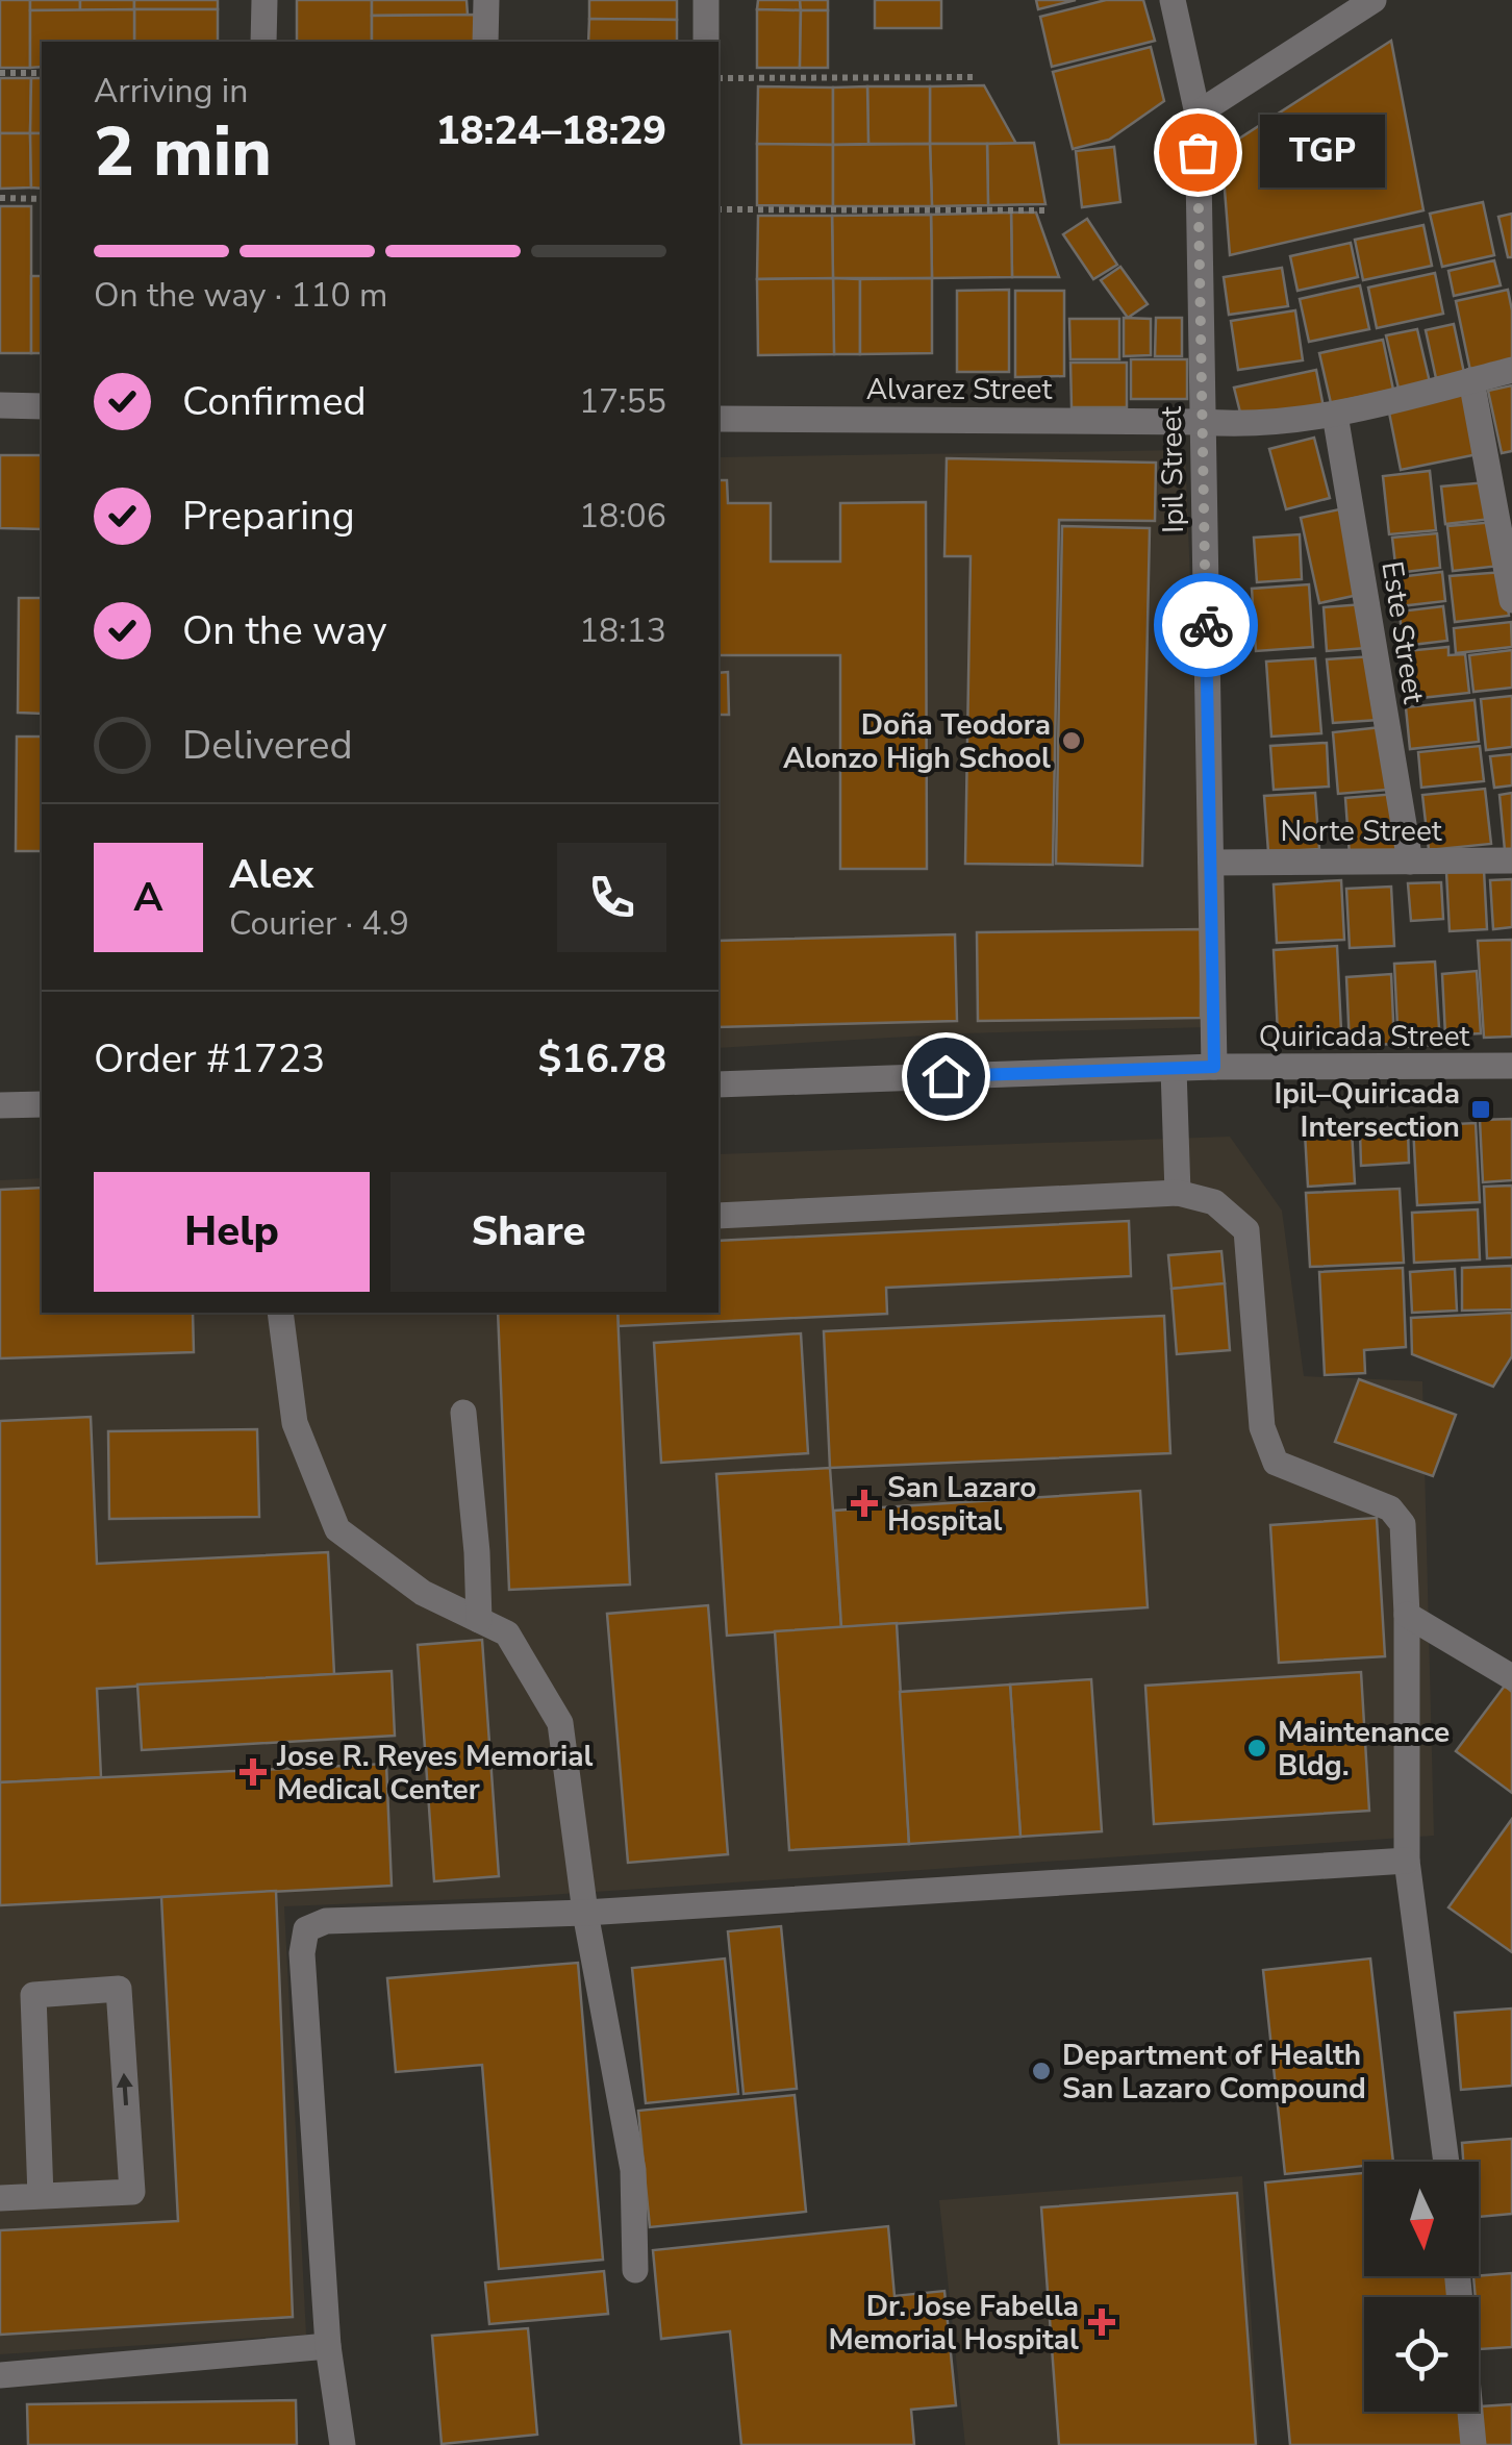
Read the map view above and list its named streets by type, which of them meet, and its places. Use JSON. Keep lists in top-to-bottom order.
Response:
{
  "streets": {
    "street": [
      "Alvarez Street",
      "Ipil Street",
      "Este Street",
      "Norte Street",
      "Quiricada Street"
    ]
  },
  "crossings": [
    ["Alvarez Street", "Ipil Street"],
    ["Alvarez Street", "Este Street"],
    ["Ipil Street", "Norte Street"],
    ["Ipil Street", "Quiricada Street"],
    ["Este Street", "Norte Street"]
  ],
  "places": {
    "other": [
      "TGP",
      "Doña Teodora Alonzo High School",
      "Maintenance Bldg.",
      "Department of Health San Lazaro Compound"
    ],
    "transit": ["Ipil–Quiricada Intersection"],
    "health": ["San Lazaro Hospital", "Jose R. Reyes Memorial Medical Center", "Dr. Jose Fabella Memorial Hospital"]
  },
  "north": "bottom",
  "page": {
    "heading": ["2 min", "Arriving in", "18:24–18:29"],
    "panel": [
      "Alex",
      "Courier · 4.9",
      "Order #1723",
      "$16.78"
    ],
    "bubble": "TGP",
    "bar": "On the way · 110 m",
    "list": [
      ["Confirmed", "17:55"],
      ["Preparing", "18:06"],
      ["On the way", "18:13"],
      "Delivered"
    ],
    "round": "A",
    "buttons": ["Help", "Share"]
  }
}
